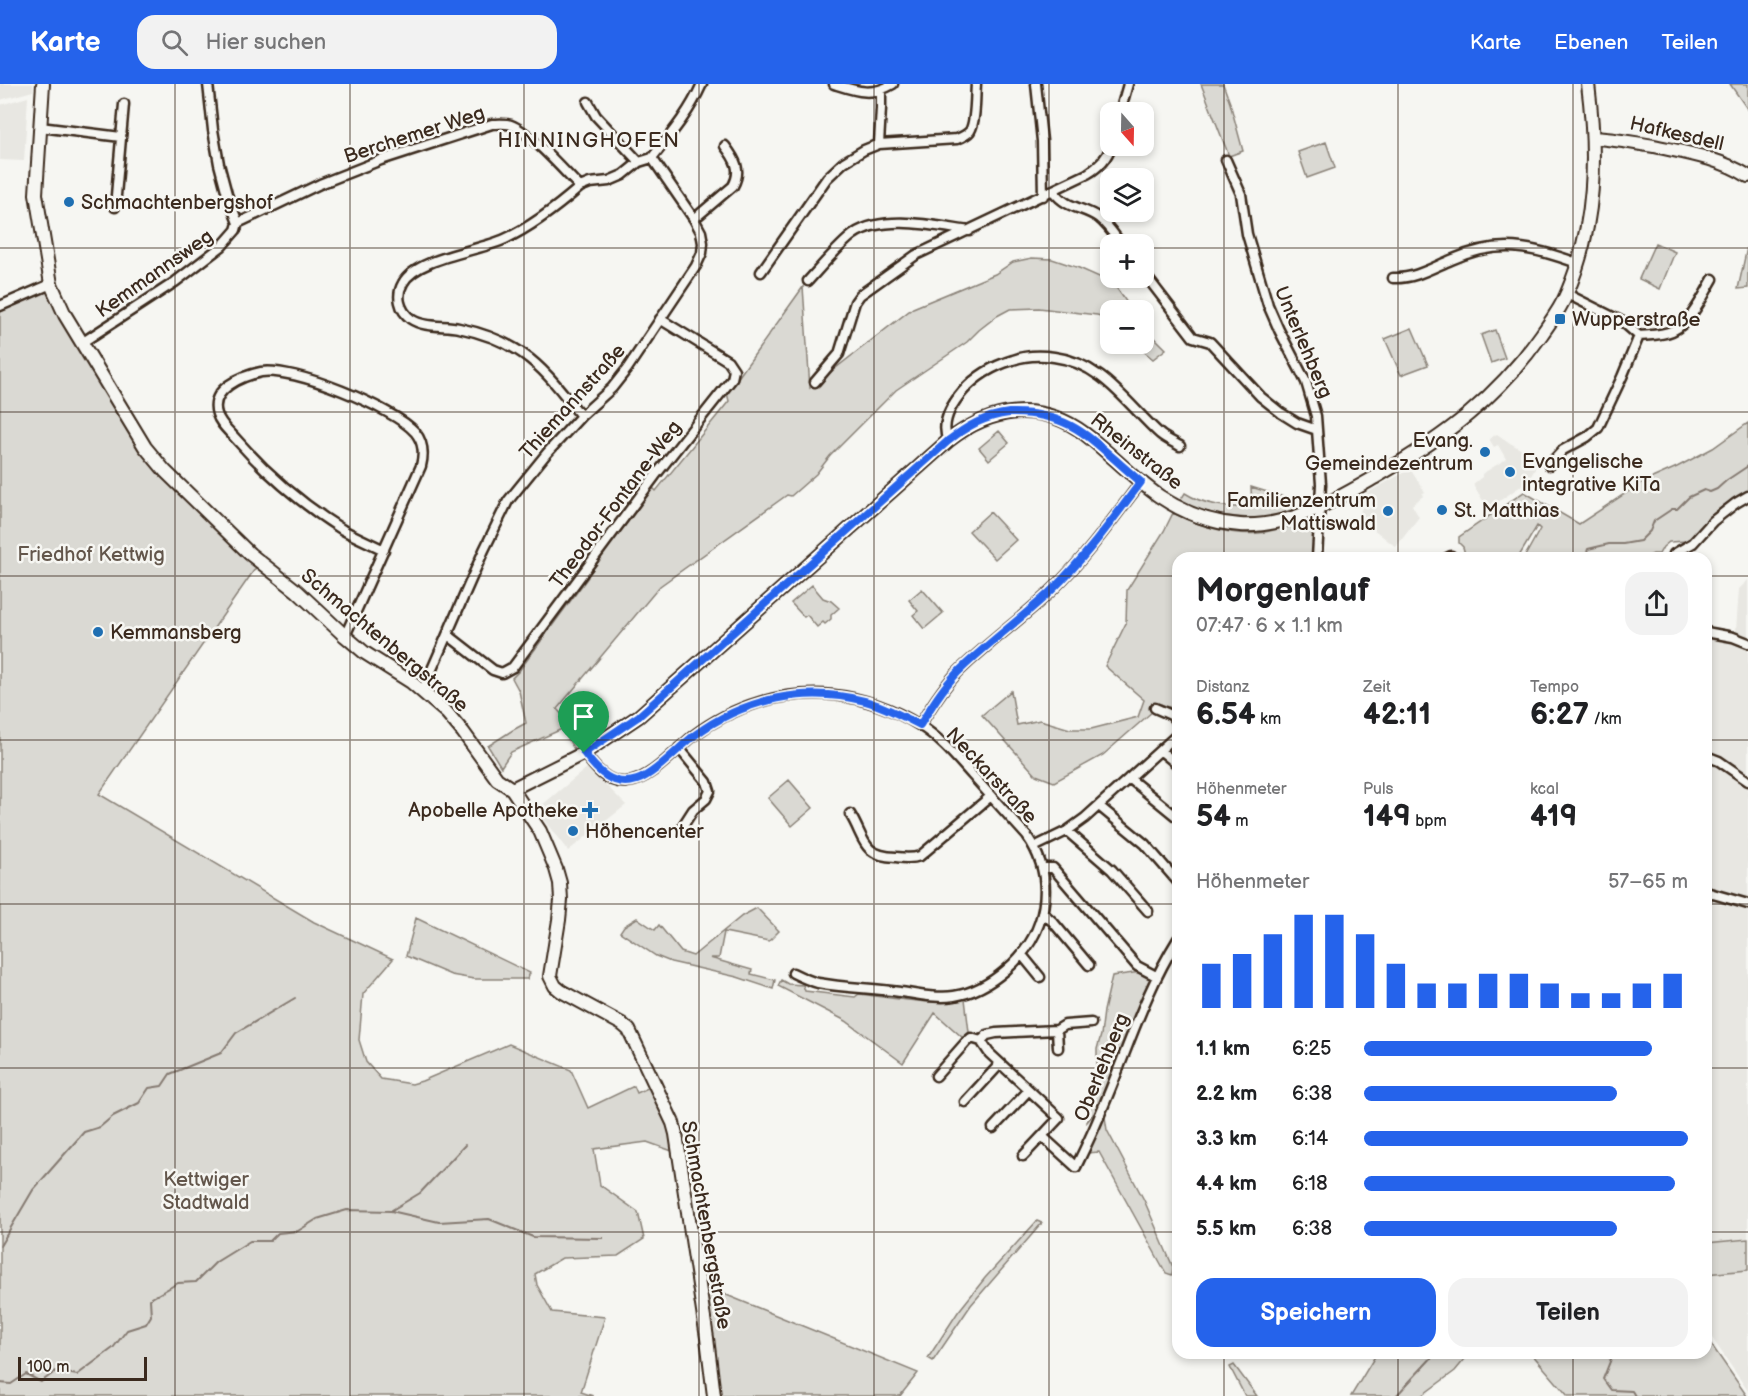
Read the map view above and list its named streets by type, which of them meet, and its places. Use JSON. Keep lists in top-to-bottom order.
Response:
{
  "streets": {
    "street": [
      "Hafkesdell",
      "Berchemer Weg",
      "Kemmannsweg",
      "Unterlehberg",
      "Thiemannstraße",
      "Rheinstraße",
      "Theodor-Fontane-Weg",
      "Schmachtenbergstraße",
      "Neckarstraße",
      "Oberlehberg"
    ]
  },
  "crossings": [
    ["Hafkesdell", "Rheinstraße"],
    ["Berchemer Weg", "Kemmannsweg"],
    ["Kemmannsweg", "Schmachtenbergstraße"],
    ["Unterlehberg", "Rheinstraße"],
    ["Thiemannstraße", "Theodor-Fontane-Weg"],
    ["Thiemannstraße", "Schmachtenbergstraße"],
    ["Rheinstraße", "Schmachtenbergstraße"],
    ["Rheinstraße", "Neckarstraße"]
  ],
  "districts": ["HINNINGHOFEN"],
  "parks": ["Friedhof Kettwig", "Kettwiger Stadtwald"],
  "places": {
    "other": [
      "Schmachtenbergshof",
      "Evang. Gemeindezentrum",
      "Evangelische integrative KiTa",
      "St. Matthias",
      "Familienzentrum Mattiswald",
      "Kemmansberg",
      "Höhencenter"
    ],
    "transit": ["Wupperstraße"],
    "health": ["Apobelle Apotheke"]
  },
  "scale_bar": "100 m",
  "north": "bottom",
  "page": {
    "header": "Karte",
    "search": "Hier suchen",
    "nav": ["Karte", "Ebenen", "Teilen"],
    "map_buttons": ["+", "−"],
    "heading": ["Morgenlauf", "07:47 · 6 × 1.1 km"],
    "stats": [
      ["Distanz", "6.54 km"],
      ["Zeit", "42:11"],
      ["Tempo", "6:27 /km"],
      ["Höhenmeter", "54 m"],
      ["Puls", "149 bpm"],
      ["kcal", "419"]
    ],
    "chart": ["Höhenmeter", "57–65 m"],
    "list": [
      {
        "name": "1.1 km",
        "note": "6:25"
      },
      {
        "name": "2.2 km",
        "note": "6:38"
      },
      {
        "name": "3.3 km",
        "note": "6:14"
      },
      {
        "name": "4.4 km",
        "note": "6:18"
      },
      {
        "name": "5.5 km",
        "note": "6:38"
      }
    ],
    "buttons": ["Speichern", "Teilen"],
    "scale": "100 m"
  }
}
